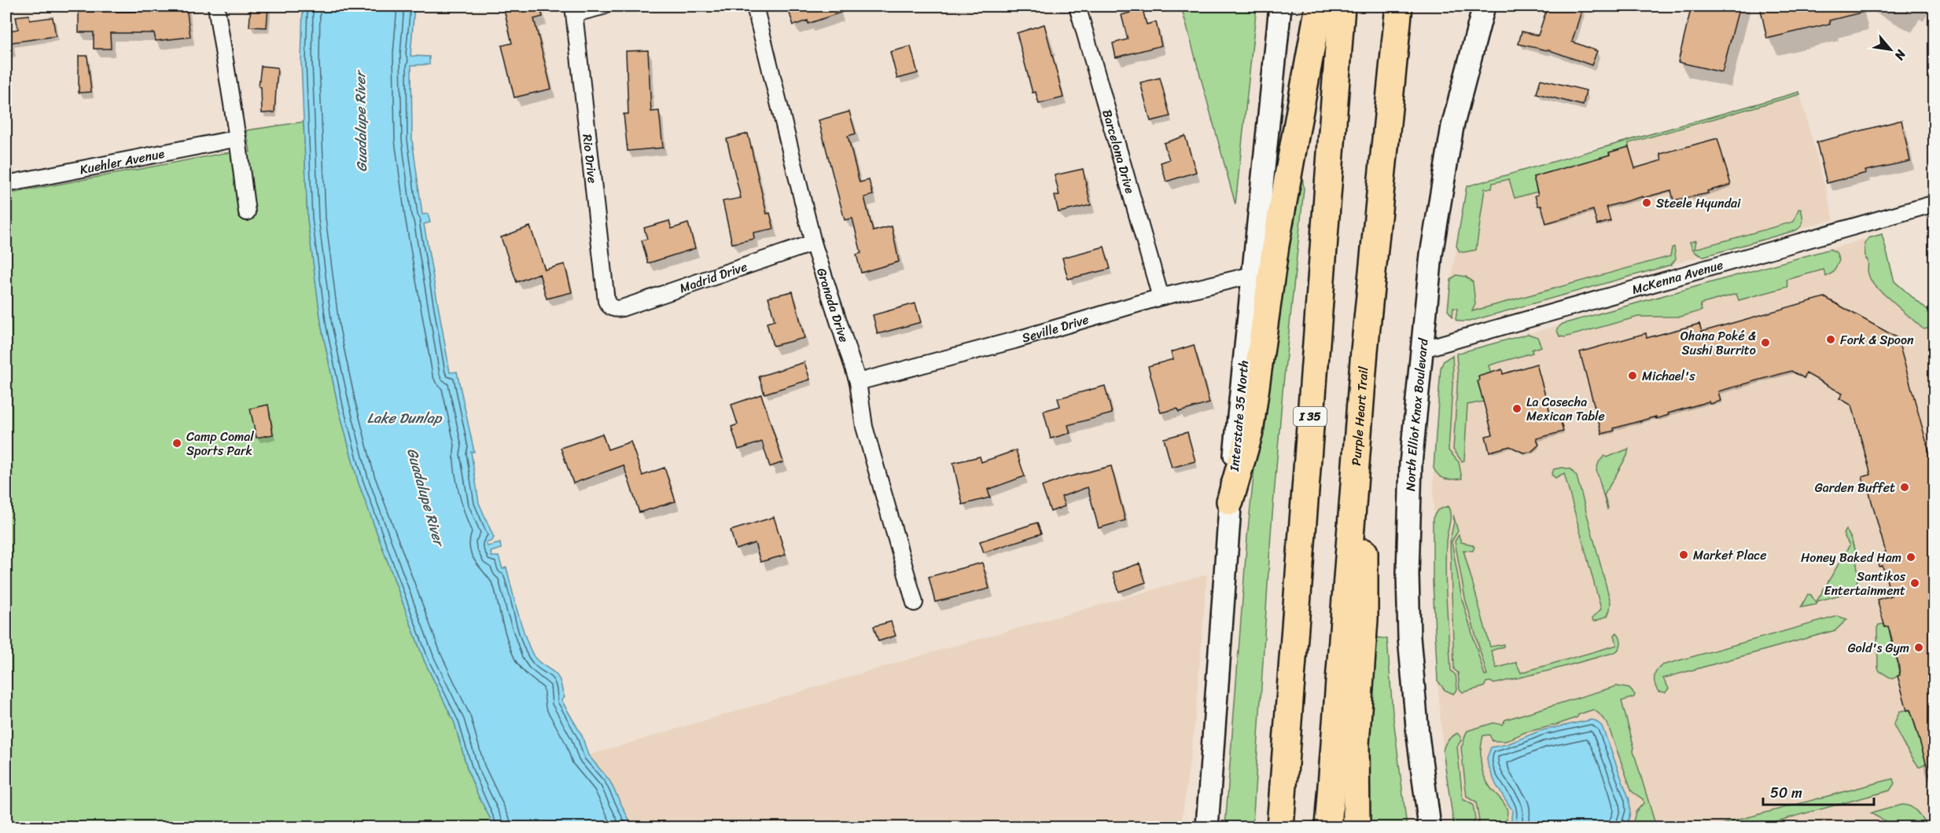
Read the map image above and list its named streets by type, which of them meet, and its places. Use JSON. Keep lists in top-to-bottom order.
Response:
{
  "streets": {
    "highway": ["I 35", "Purple Heart Trail"],
    "main road": ["North Elliot Knox Boulevard", "Interstate 35 North"],
    "street": [
      "Barcelona Drive",
      "Rio Drive",
      "Kuehler Avenue",
      "Madrid Drive",
      "McKenna Avenue",
      "Granada Drive",
      "Seville Drive"
    ]
  },
  "crossings": [
    ["Barcelona Drive", "Seville Drive"],
    ["Rio Drive", "Madrid Drive"],
    ["Madrid Drive", "Granada Drive"],
    ["McKenna Avenue", "North Elliot Knox Boulevard"],
    ["Granada Drive", "Seville Drive"],
    ["Seville Drive", "Interstate 35 North"]
  ],
  "water": ["Guadalupe River", "Lake Dunlap"],
  "places": [
    "Steele Hyundai",
    "Fork & Spoon",
    "Ohana Poké & Sushi Burrito",
    "Michael's",
    "La Cosecha Mexican Table",
    "Camp Comal Sports Park",
    "Garden Buffet",
    "Market Place",
    "Honey Baked Ham",
    "Santikos Entertainment",
    "Gold's Gym"
  ],
  "scale_bar": "50 m",
  "north": "bottom right"
}
